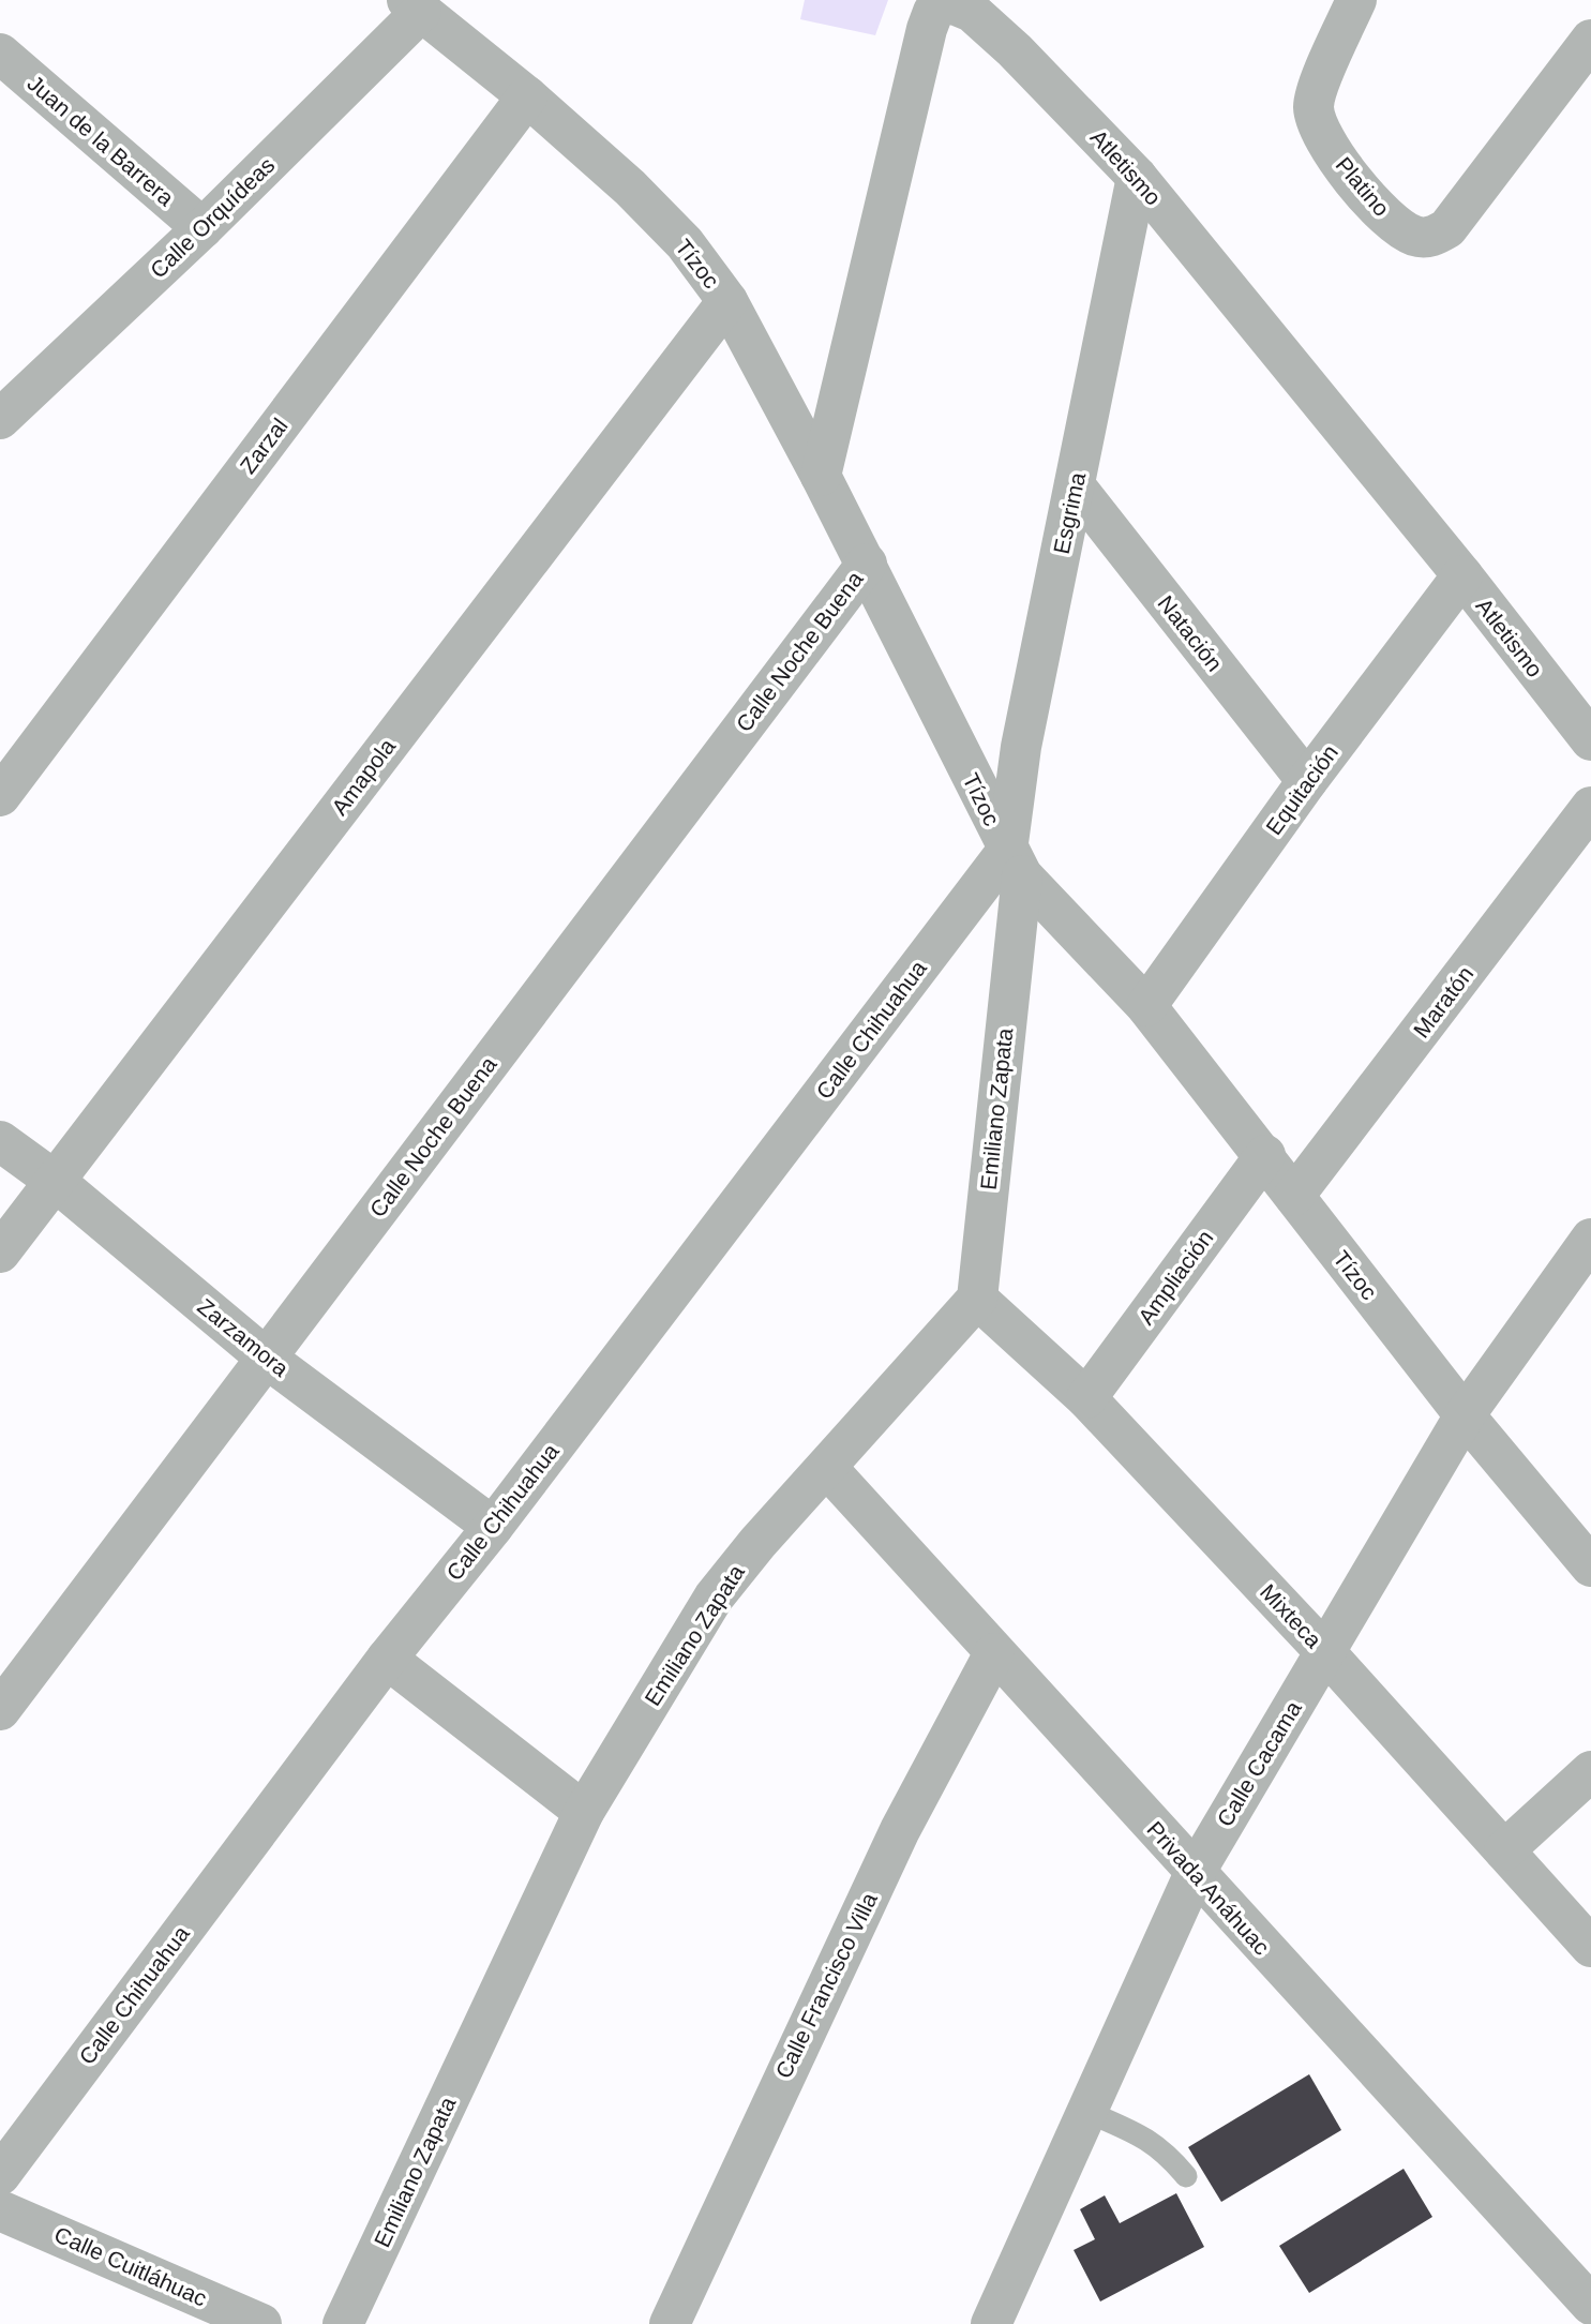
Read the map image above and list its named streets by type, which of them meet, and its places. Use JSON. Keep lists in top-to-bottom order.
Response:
{
  "streets": {
    "street": [
      "Juan de la Barrera",
      "Atletismo",
      "Platino",
      "Calle Orquídeas",
      "Tízoc",
      "Zarzal",
      "Esgrima",
      "Natación",
      "Calle Noche Buena",
      "Amapola",
      "Equitación",
      "Maratón",
      "Calle Chihuahua",
      "Emiliano Zapata",
      "Ampliación",
      "Zarzamora",
      "Mixteca",
      "Calle Cacama",
      "Privada Anáhuac",
      "Calle Francisco Villa",
      "Calle Cuitláhuac"
    ]
  },
  "crossings": [
    ["Juan de la Barrera", "Calle Orquídeas"],
    ["Atletismo", "Tízoc"],
    ["Atletismo", "Esgrima"],
    ["Atletismo", "Equitación"],
    ["Calle Orquídeas", "Tízoc"],
    ["Tízoc", "Zarzal"],
    ["Tízoc", "Esgrima"],
    ["Tízoc", "Calle Noche Buena"],
    ["Tízoc", "Amapola"],
    ["Tízoc", "Equitación"],
    ["Tízoc", "Maratón"],
    ["Tízoc", "Calle Chihuahua"],
    ["Tízoc", "Emiliano Zapata"],
    ["Tízoc", "Ampliación"],
    ["Tízoc", "Calle Cacama"],
    ["Esgrima", "Natación"],
    ["Esgrima", "Calle Chihuahua"],
    ["Esgrima", "Emiliano Zapata"],
    ["Natación", "Equitación"],
    ["Calle Noche Buena", "Zarzamora"],
    ["Amapola", "Zarzamora"],
    ["Calle Chihuahua", "Emiliano Zapata"],
    ["Calle Chihuahua", "Zarzamora"],
    ["Emiliano Zapata", "Mixteca"],
    ["Emiliano Zapata", "Privada Anáhuac"],
    ["Ampliación", "Mixteca"],
    ["Mixteca", "Calle Cacama"],
    ["Calle Cacama", "Privada Anáhuac"],
    ["Privada Anáhuac", "Calle Francisco Villa"]
  ]
}
